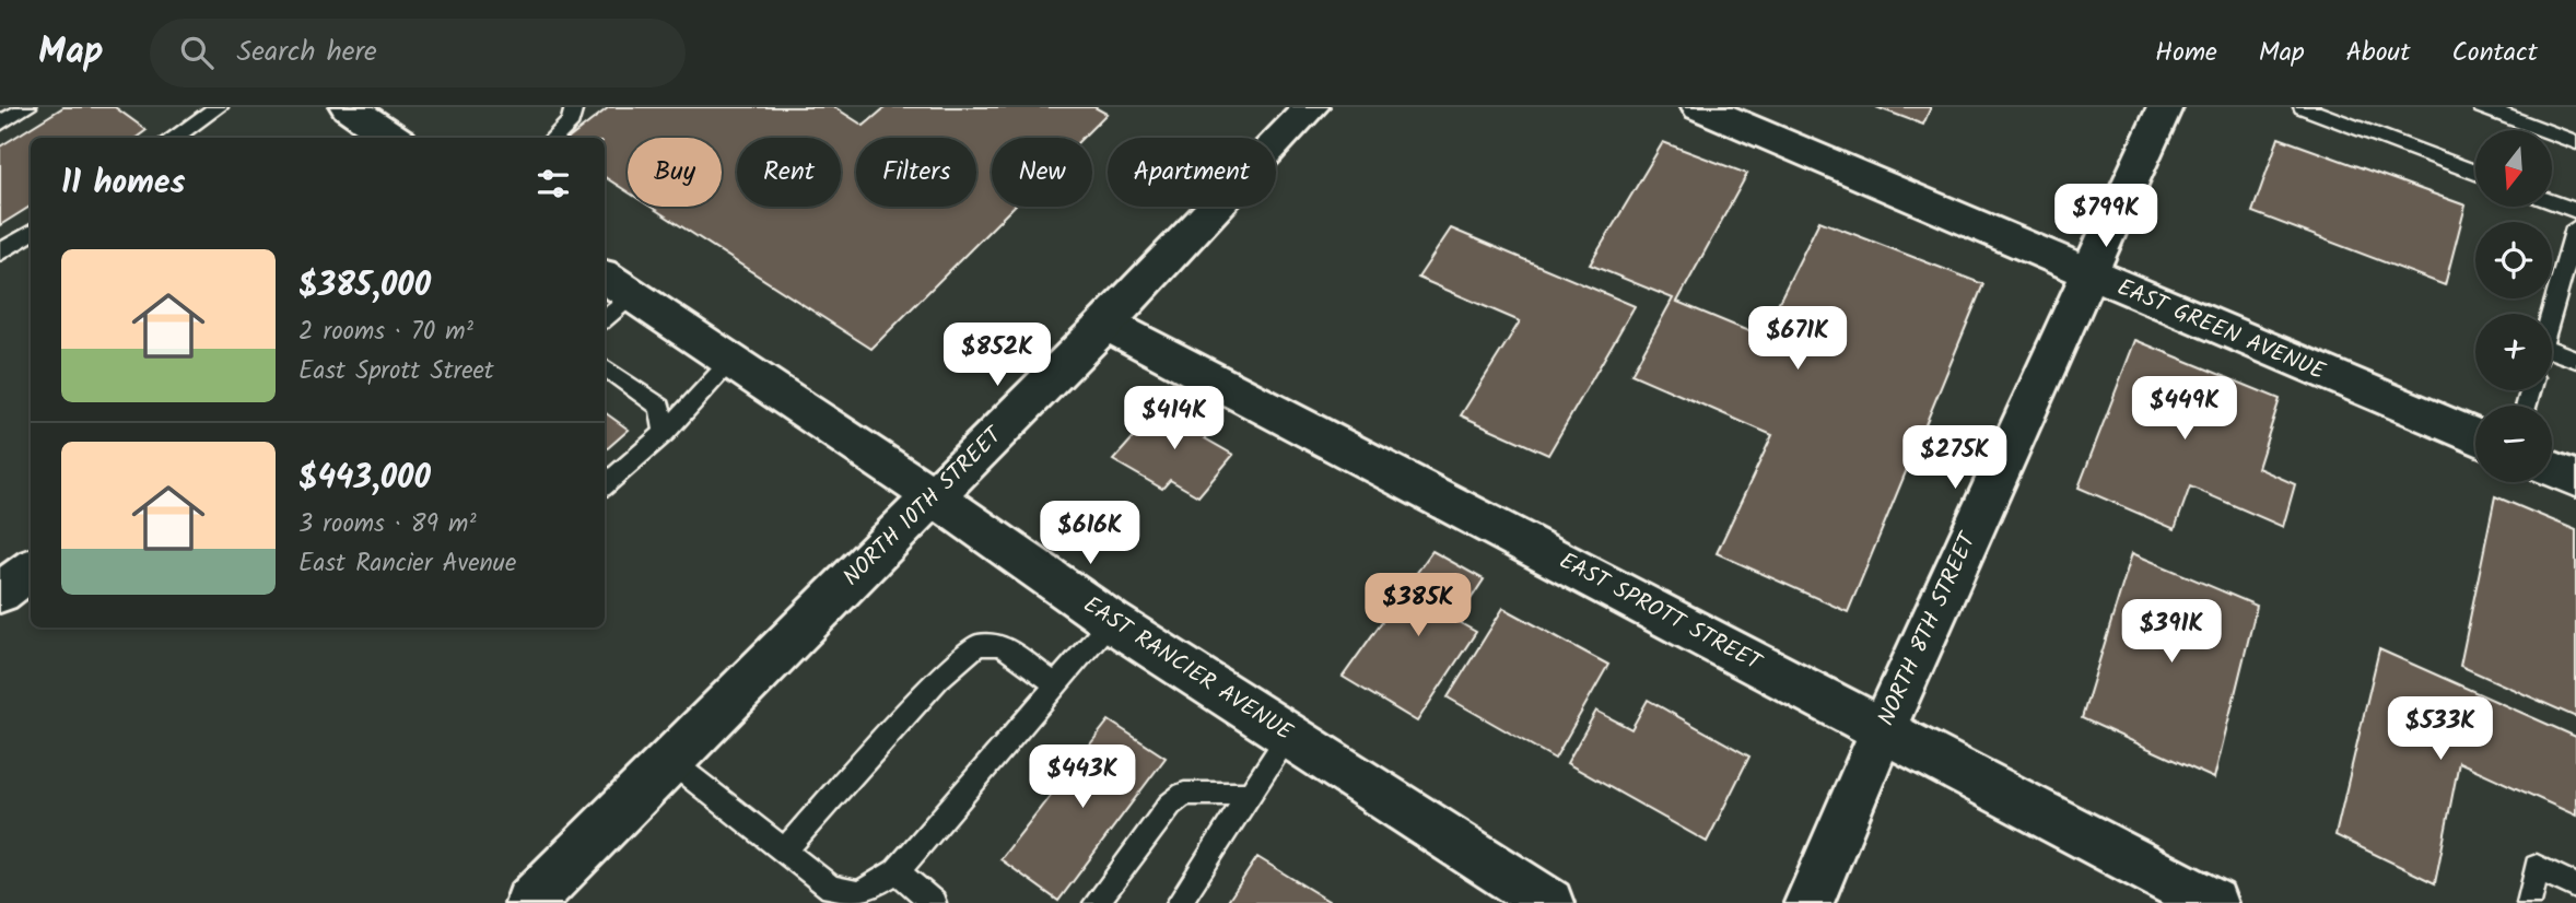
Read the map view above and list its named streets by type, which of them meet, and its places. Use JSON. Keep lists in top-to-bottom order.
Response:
{
  "streets": {
    "street": [
      "EAST GREEN AVENUE",
      "NORTH 10TH STREET",
      "EAST SPROTT STREET",
      "NORTH 8TH STREET",
      "EAST RANCIER AVENUE"
    ]
  },
  "crossings": [
    ["EAST GREEN AVENUE", "NORTH 8TH STREET"],
    ["NORTH 10TH STREET", "EAST SPROTT STREET"],
    ["NORTH 10TH STREET", "EAST RANCIER AVENUE"],
    ["EAST SPROTT STREET", "NORTH 8TH STREET"]
  ],
  "north": "bottom",
  "page": {
    "header": "Map",
    "search": "Search here",
    "nav": [
      "Home",
      "Map",
      "About",
      "Contact"
    ],
    "map_buttons": ["+", "−"],
    "chip": [
      "Buy",
      "Rent",
      "Filters",
      "New",
      "Apartment"
    ],
    "heading": "11 homes",
    "price": [
      "$799K",
      "$671K",
      "$852K",
      "$449K",
      "$414K",
      "$275K",
      "$616K",
      "$385K",
      "$391K",
      "$533K",
      "$443K"
    ],
    "list": [
      {
        "name": "$385,000",
        "note": "2 rooms · 70 m² · East Sprott Street"
      },
      {
        "name": "$443,000",
        "note": "3 rooms · 89 m² · East Rancier Avenue"
      }
    ]
  }
}
